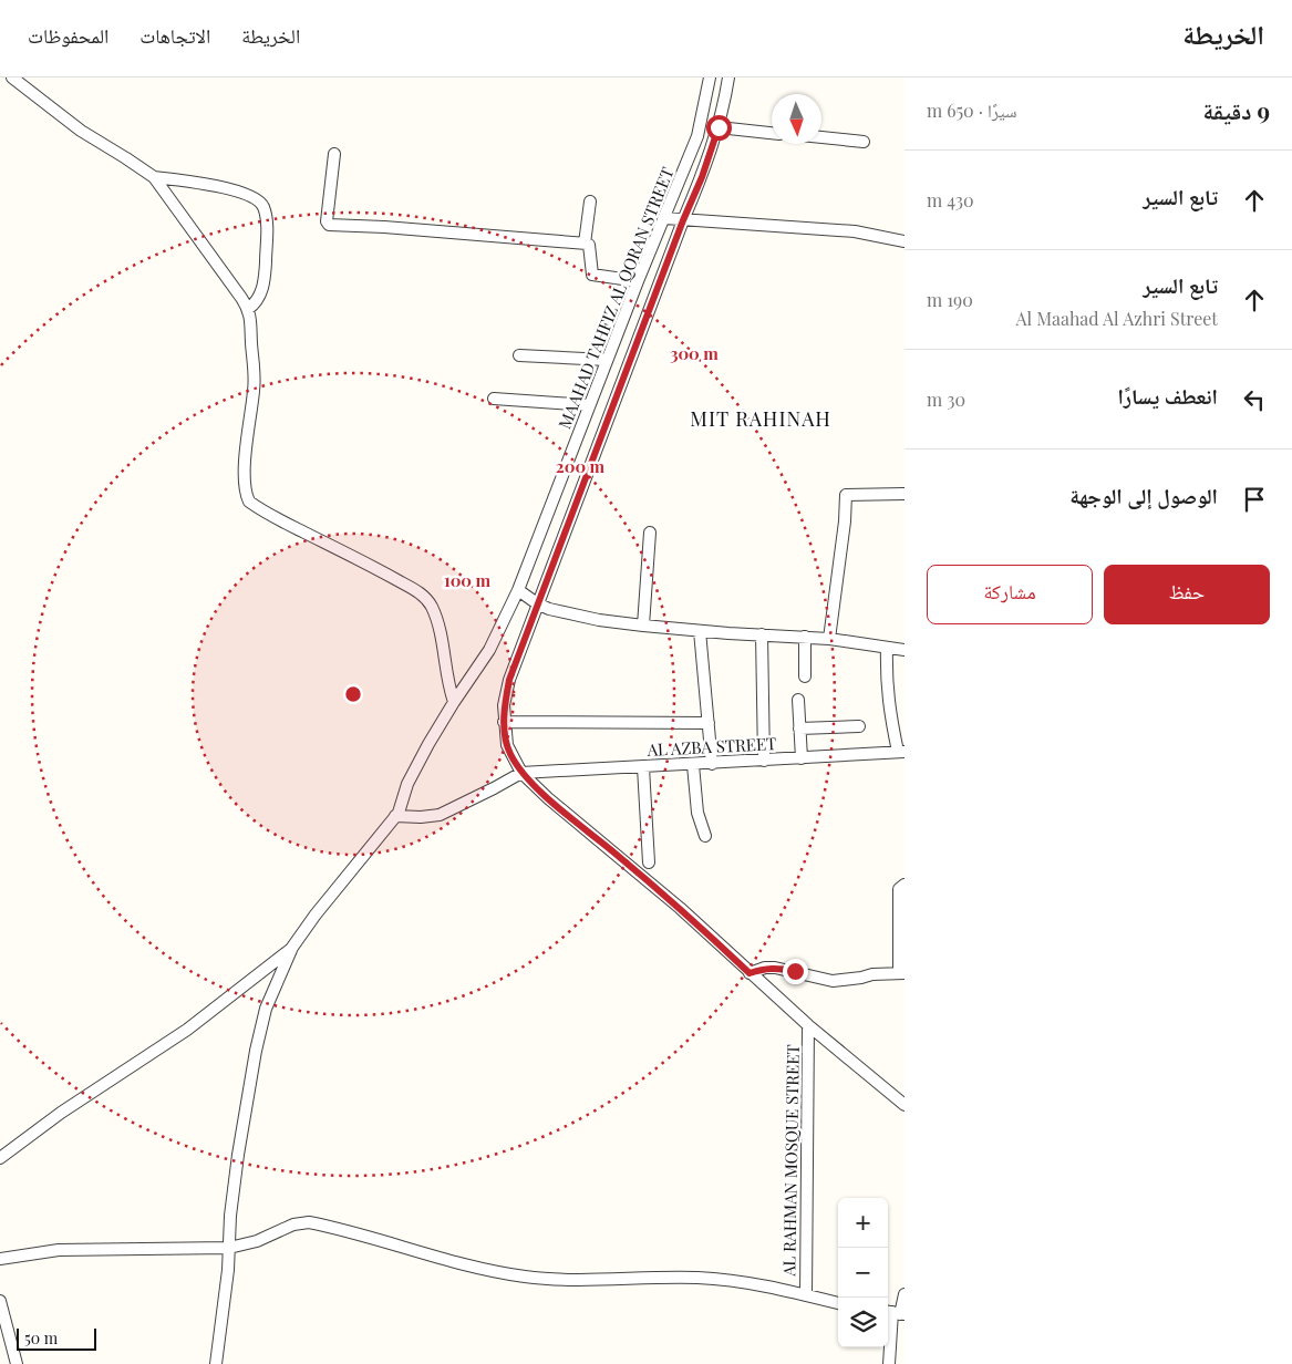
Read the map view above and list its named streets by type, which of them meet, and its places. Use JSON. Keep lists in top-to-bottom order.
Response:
{
  "streets": {
    "street": ["MAAHAD TAHFIZ AL QORAN STREET", "AL AZBA STREET", "AL RAHMAN MOSQUE STREET"]
  },
  "districts": ["MIT RAHINAH"],
  "scale_bar": "50 m",
  "north": "bottom",
  "page": {
    "header": "الخريطة",
    "nav": ["الخريطة", "الاتجاهات", "المحفوظات"],
    "heading": ["9 دقيقة", "سيرًا · 650 m"],
    "list": [
      ["تابع السير", "430 m"],
      ["تابع السير", "Al Maahad Al Azhri Street", "190 m"],
      ["انعطف يسارًا", "30 m"],
      "الوصول إلى الوجهة"
    ],
    "buttons": ["حفظ", "مشاركة"],
    "map_buttons": ["+", "−"],
    "scale": "50 m"
  },
  "rings": ["300 m", "200 m", "100 m"]
}
